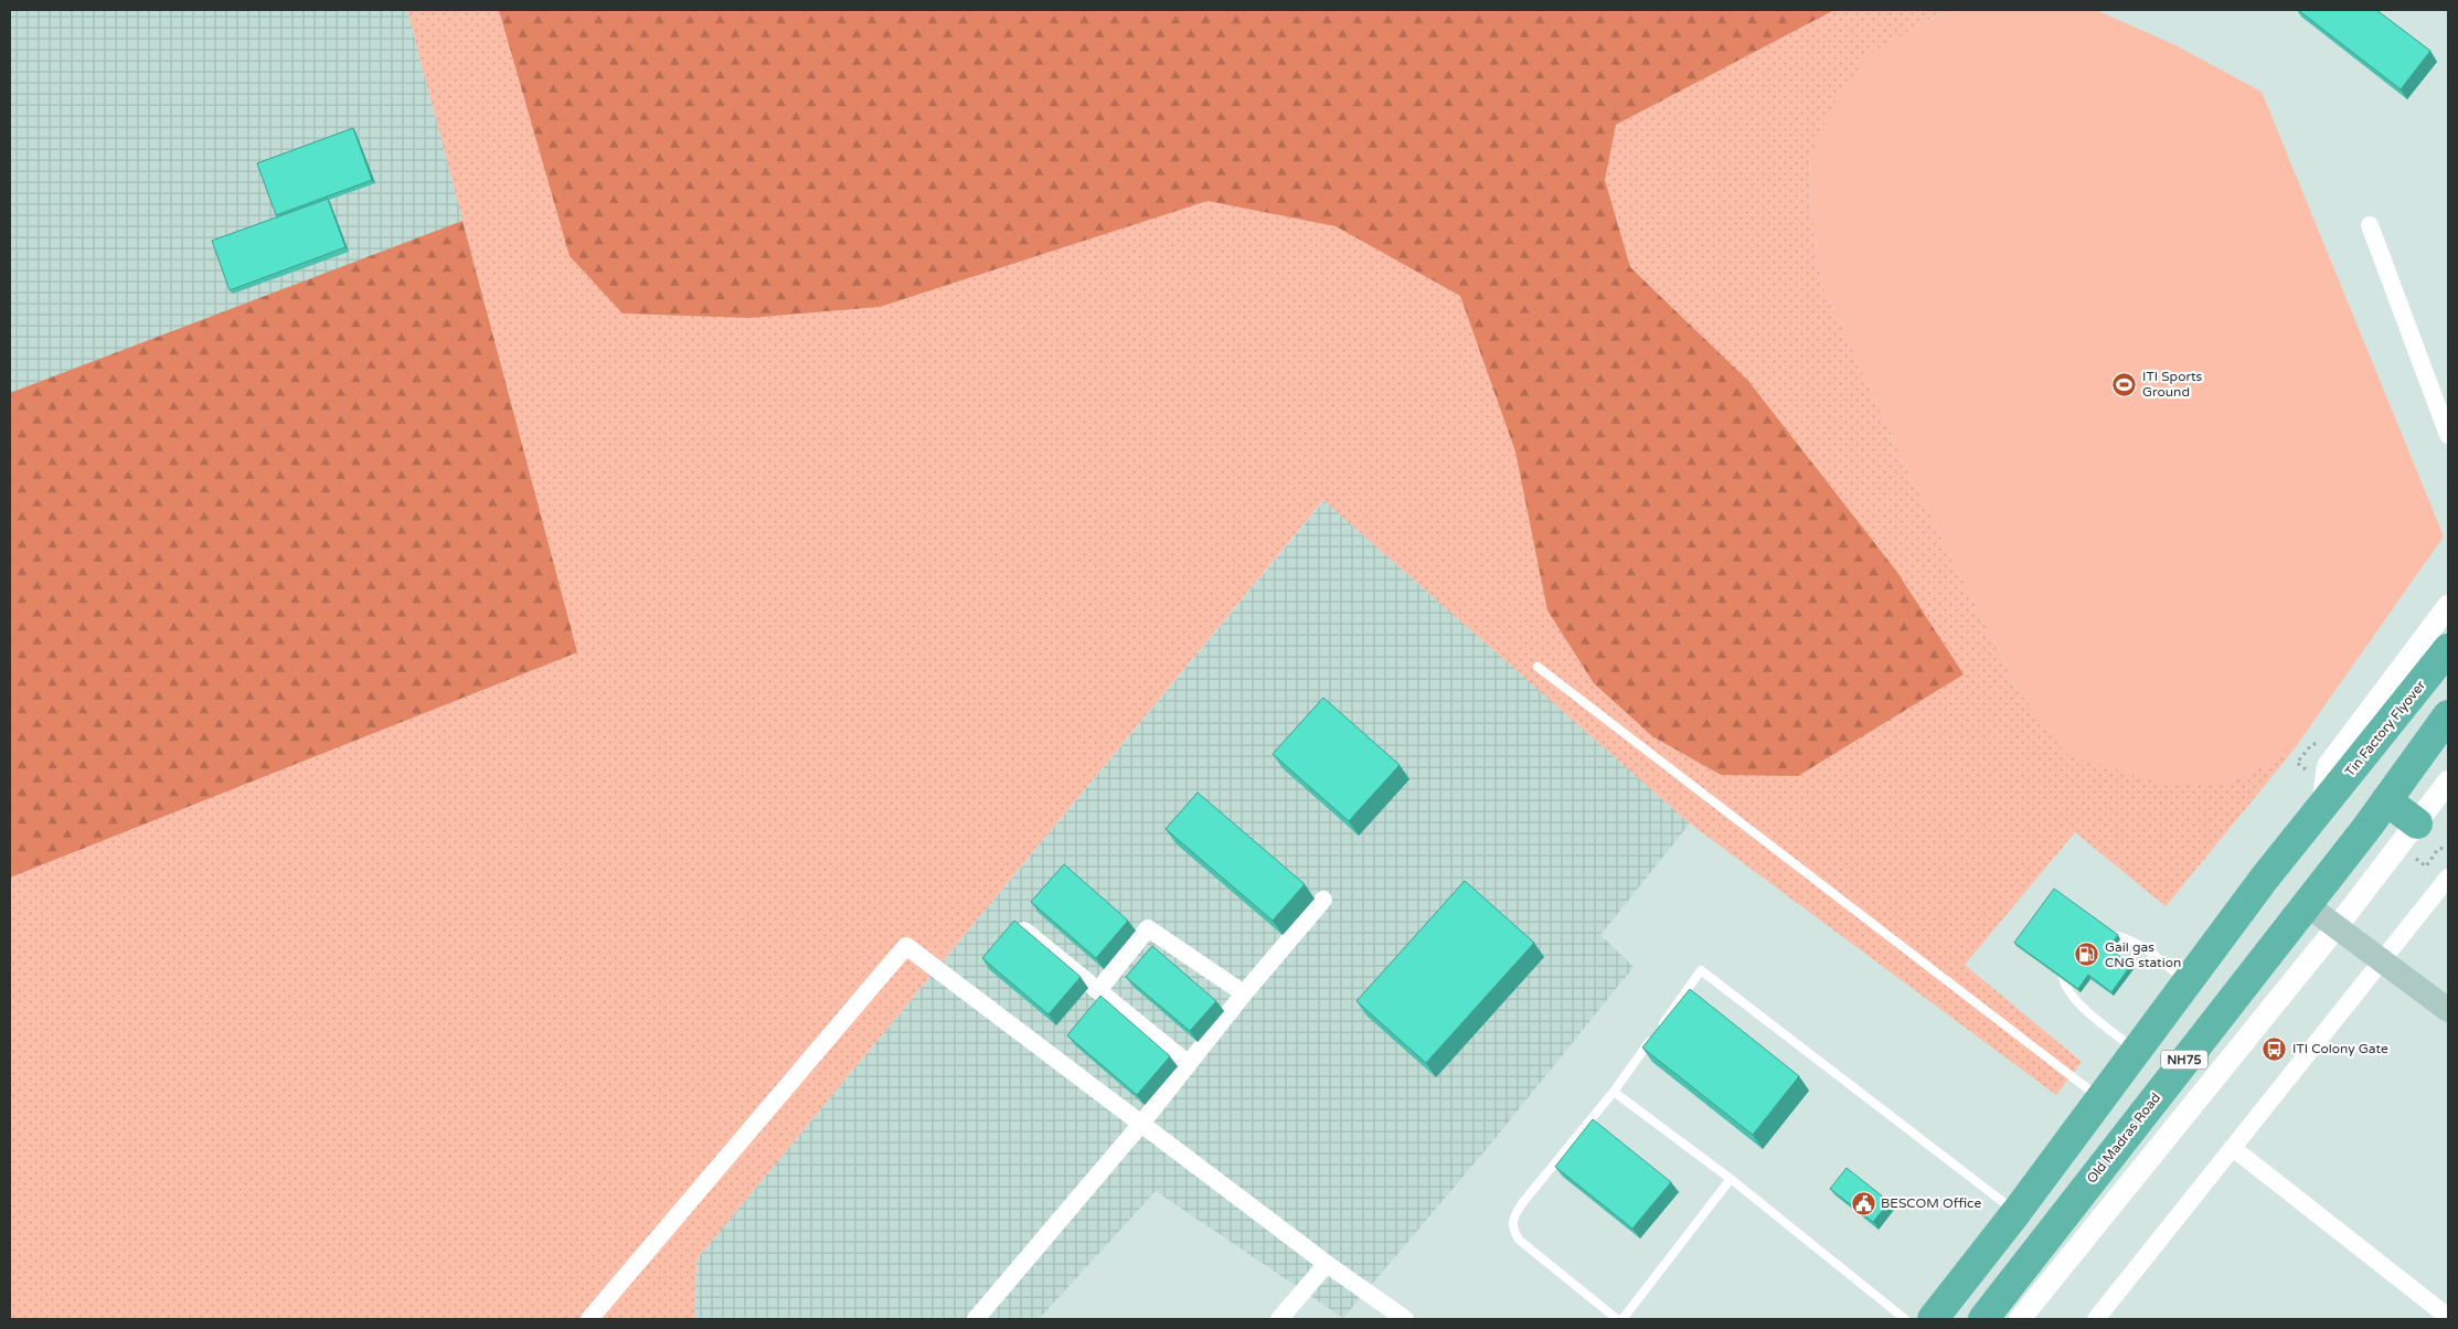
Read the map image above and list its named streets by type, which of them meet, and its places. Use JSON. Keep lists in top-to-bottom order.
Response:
{
  "streets": {
    "highway": ["Tin Factory Flyover", "NH75", "Old Madras Road"]
  },
  "crossings": [
    ["Tin Factory Flyover", "NH75"],
    ["NH75", "Old Madras Road"]
  ],
  "places": {
    "sports": ["ITI Sports Ground"],
    "fuel station": ["Gail gas CNG station"],
    "bus stop": ["ITI Colony Gate"],
    "public building": ["BESCOM Office"]
  }
}
